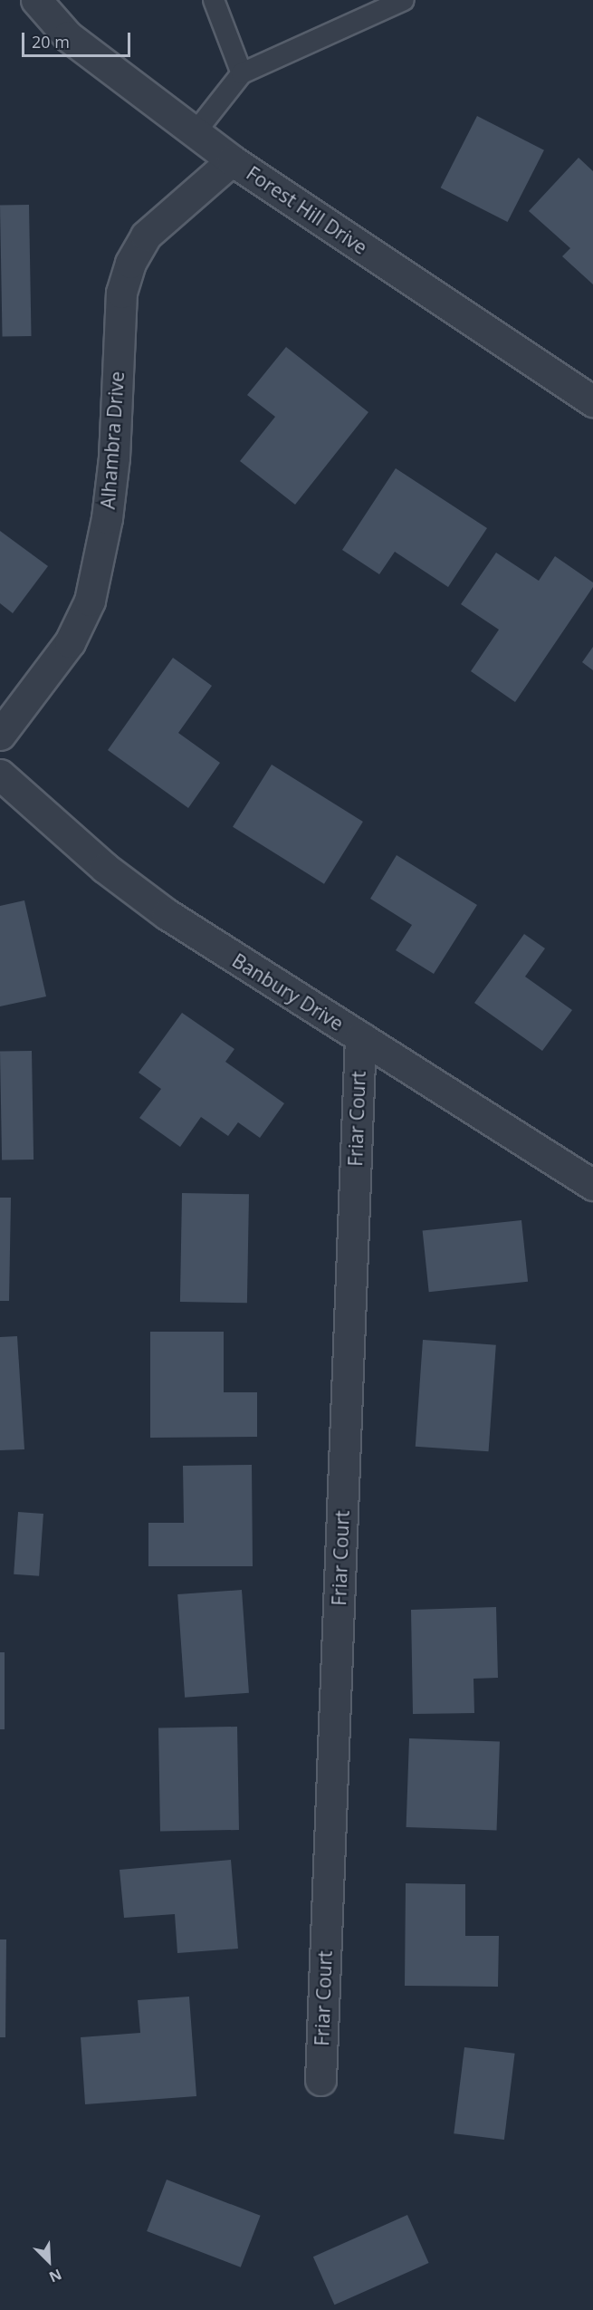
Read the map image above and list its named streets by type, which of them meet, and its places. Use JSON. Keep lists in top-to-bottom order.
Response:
{
  "streets": {
    "street": [
      "Forest Hill Drive",
      "Alhambra Drive",
      "Banbury Drive",
      "Friar Court"
    ]
  },
  "crossings": [
    ["Forest Hill Drive", "Alhambra Drive"],
    ["Banbury Drive", "Friar Court"]
  ],
  "scale_bar": "20 m",
  "north": "bottom right"
}
